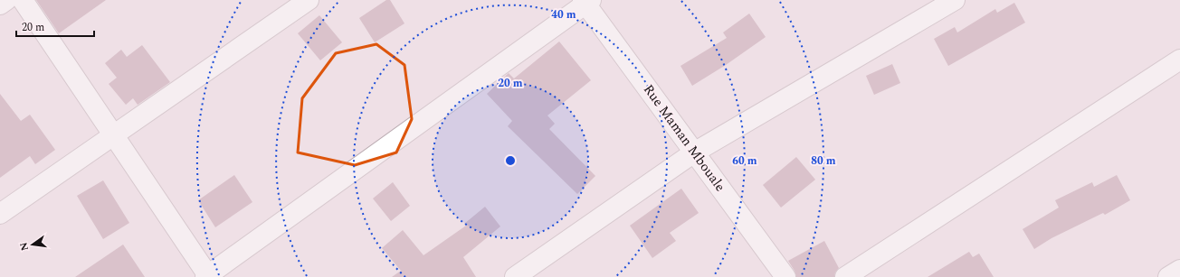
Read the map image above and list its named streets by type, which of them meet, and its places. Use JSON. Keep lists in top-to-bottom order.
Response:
{
  "streets": {
    "street": ["Rue Maman Mbouale"]
  },
  "scale_bar": "20 m",
  "north": "left",
  "rings": [
    "40 m",
    "20 m",
    "60 m",
    "80 m"
  ]
}
